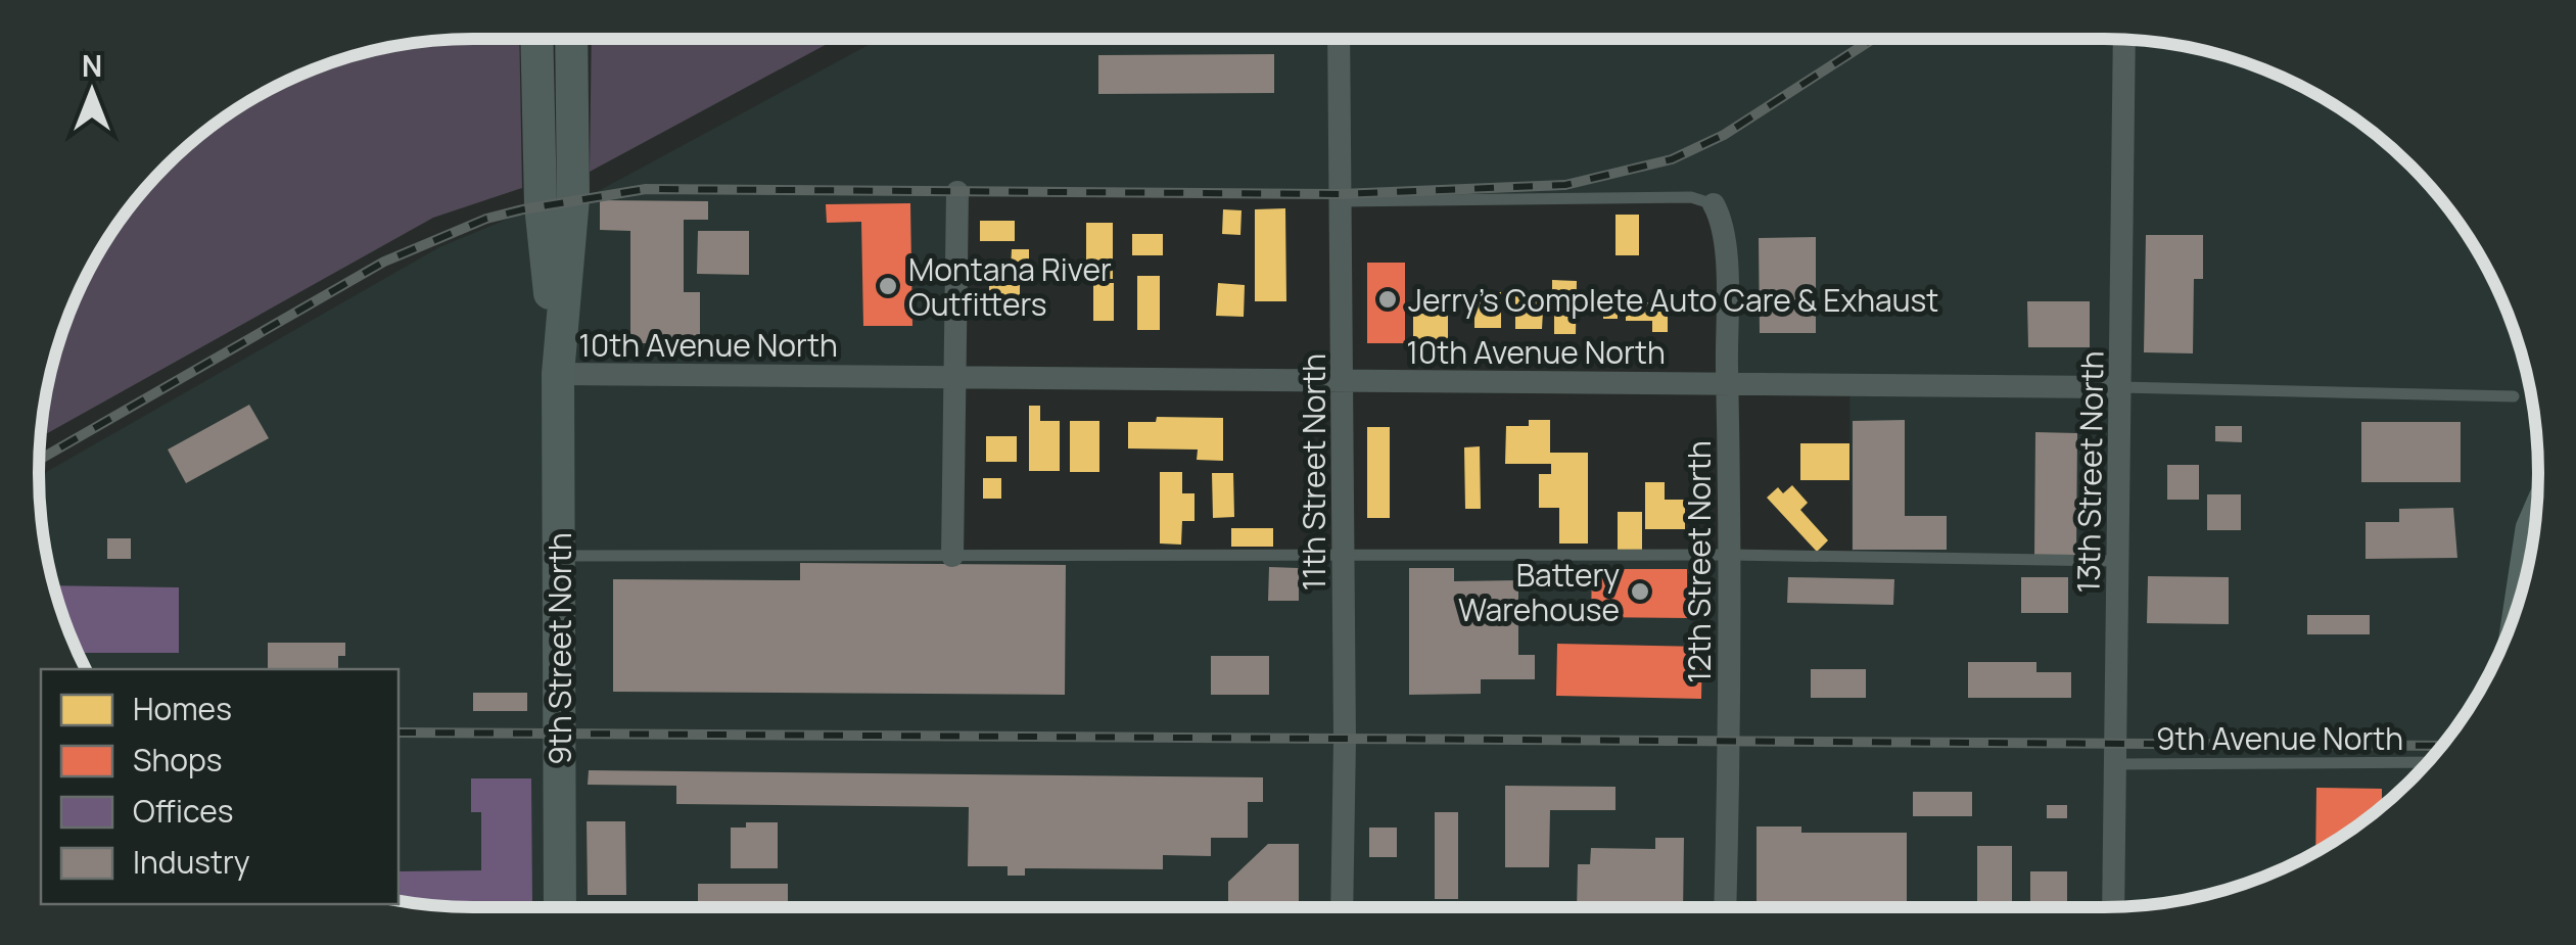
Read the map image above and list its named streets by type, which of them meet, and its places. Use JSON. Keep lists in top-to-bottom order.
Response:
{
  "streets": {
    "main road": ["9th Street North"],
    "street": [
      "10th Avenue North",
      "11th Street North",
      "13th Street North",
      "12th Street North"
    ],
    "lane": ["9th Avenue North"]
  },
  "crossings": [
    ["10th Avenue North", "11th Street North"],
    ["10th Avenue North", "13th Street North"],
    ["10th Avenue North", "12th Street North"],
    ["10th Avenue North", "9th Street North"],
    ["13th Street North", "9th Avenue North"]
  ],
  "places": ["Montana River Outfitters", "Jerry's Complete Auto Care & Exhaust", "Battery Warehouse"],
  "legend": [
    "Homes",
    "Shops",
    "Offices",
    "Industry"
  ],
  "north": "top"
}
